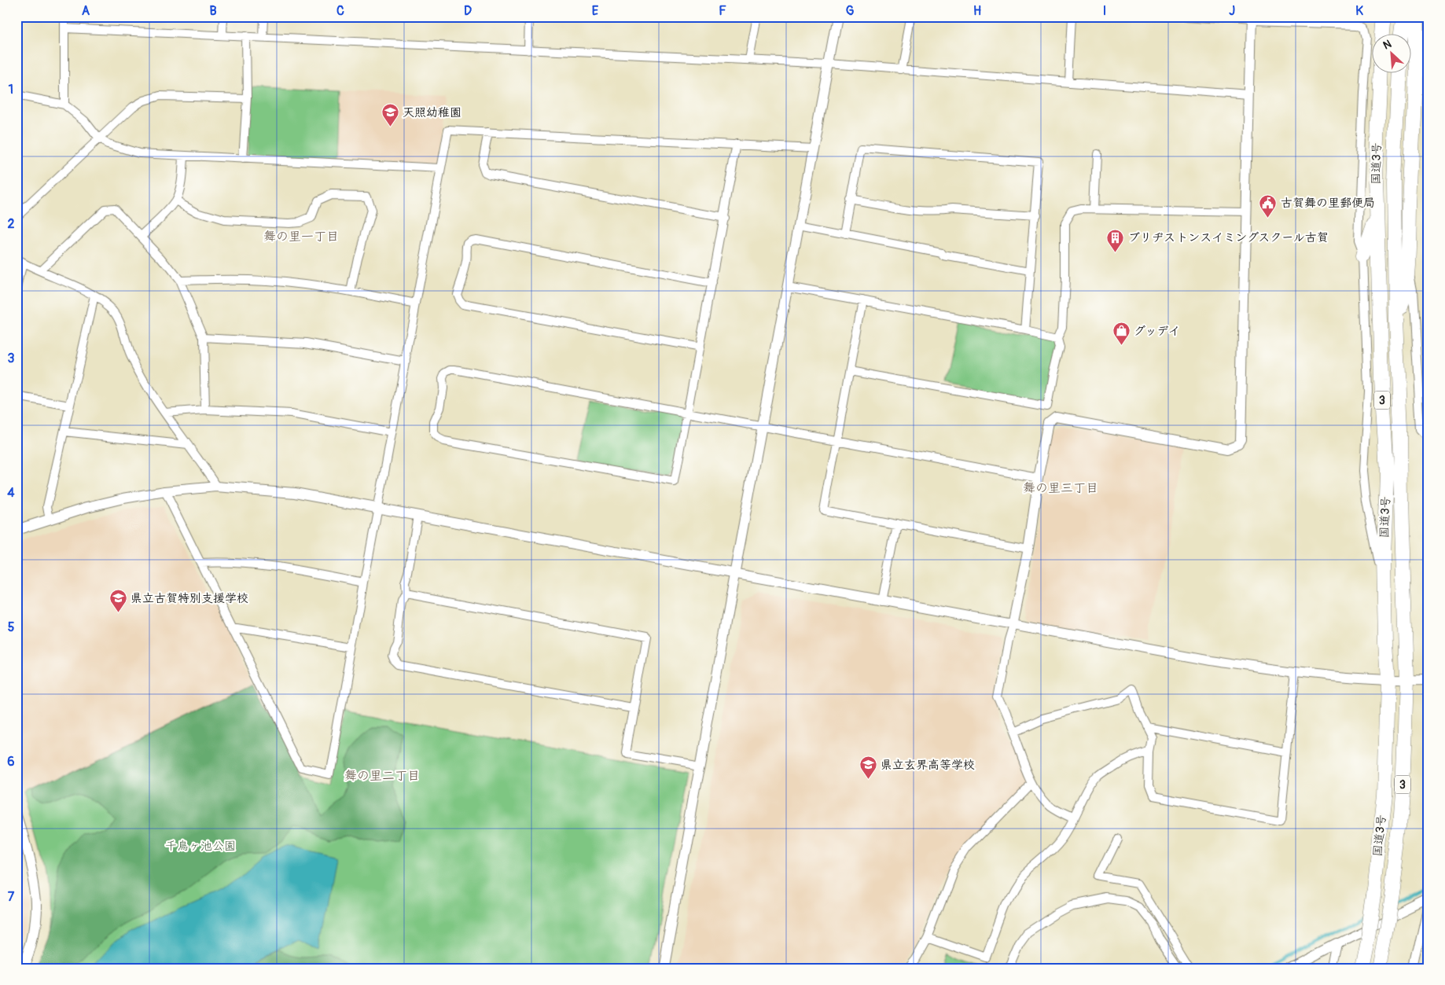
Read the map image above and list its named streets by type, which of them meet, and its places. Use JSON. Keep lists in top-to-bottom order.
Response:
{
  "streets": {
    "highway": ["国道3号", "3"]
  },
  "districts": ["舞の里一丁目", "舞の里三丁目", "舞の里二丁目"],
  "parks": ["千鳥ヶ池公園"],
  "places": {
    "school or university": ["天照幼稚園", "県立古賀特別支援学校", "県立玄界高等学校"],
    "public building": ["古賀舞の里郵便局"],
    "building": ["ブリヂストンスイミングスクール古賀"],
    "shop": ["グッデイ"]
  },
  "north": "top left",
  "grid": {
    "columns": [
      "A",
      "B",
      "C",
      "D",
      "E",
      "F",
      "G",
      "H",
      "I",
      "J",
      "K"
    ],
    "rows": [
      "1",
      "2",
      "3",
      "4",
      "5",
      "6",
      "7"
    ]
  }
}
